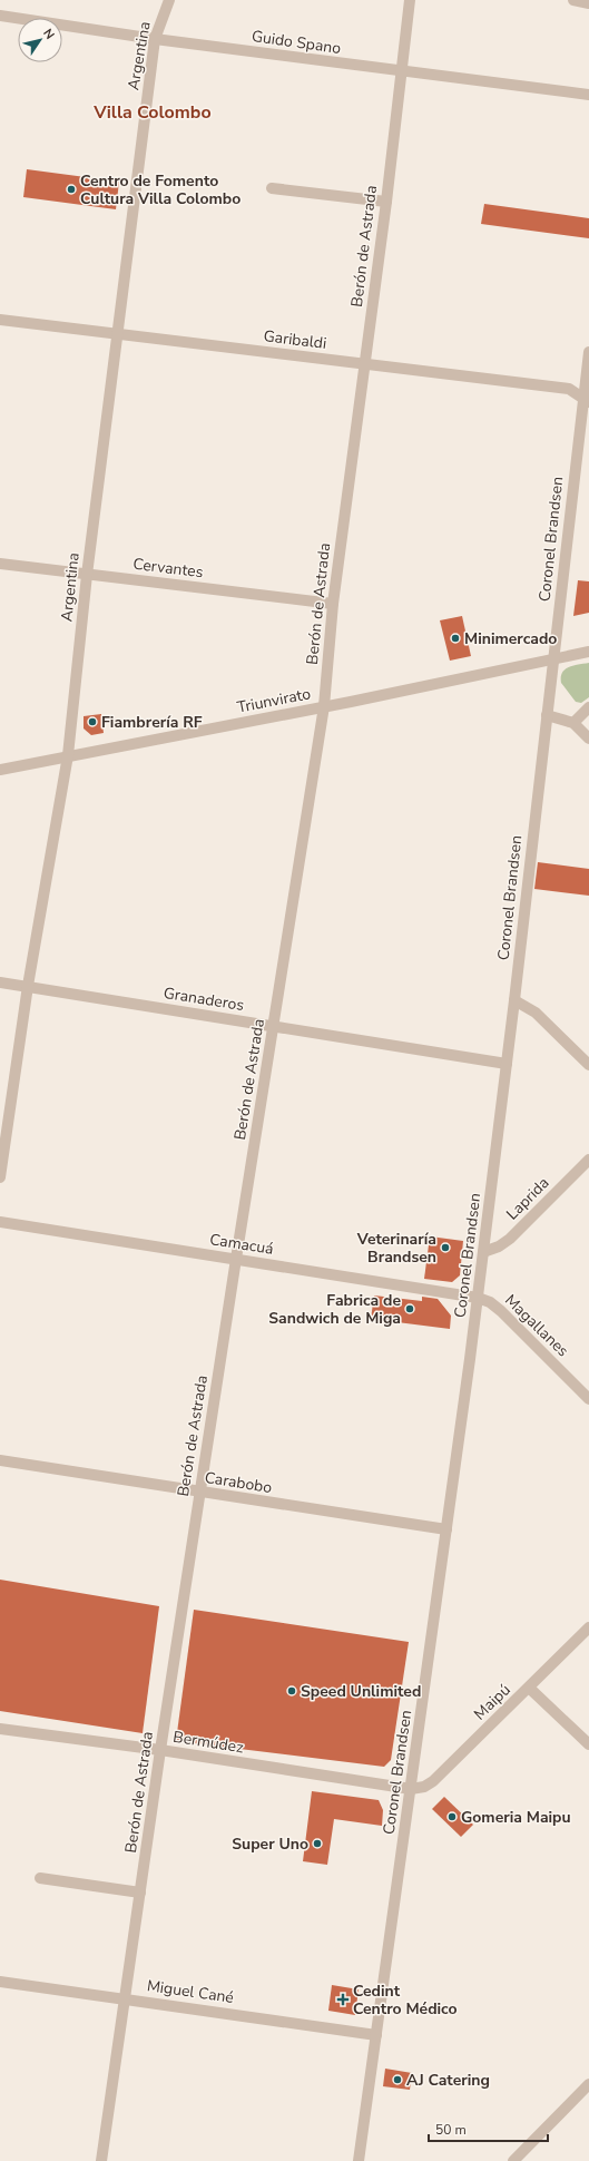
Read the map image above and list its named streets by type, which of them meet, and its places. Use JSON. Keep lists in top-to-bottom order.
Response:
{
  "streets": {
    "street": [
      "Guido Spano",
      "Argentina",
      "Berón de Astrada",
      "Garibaldi",
      "Coronel Brandsen",
      "Cervantes",
      "Triunvirato",
      "Granaderos",
      "Laprida",
      "Camacuá",
      "Magallanes",
      "Carabobo",
      "Maipú",
      "Bermúdez",
      "Miguel Cané"
    ]
  },
  "crossings": [
    ["Guido Spano", "Argentina"],
    ["Guido Spano", "Berón de Astrada"],
    ["Argentina", "Garibaldi"],
    ["Argentina", "Cervantes"],
    ["Argentina", "Triunvirato"],
    ["Argentina", "Granaderos"],
    ["Berón de Astrada", "Garibaldi"],
    ["Berón de Astrada", "Cervantes"],
    ["Berón de Astrada", "Triunvirato"],
    ["Berón de Astrada", "Granaderos"],
    ["Berón de Astrada", "Camacuá"],
    ["Berón de Astrada", "Carabobo"],
    ["Berón de Astrada", "Bermúdez"],
    ["Berón de Astrada", "Miguel Cané"],
    ["Garibaldi", "Coronel Brandsen"],
    ["Coronel Brandsen", "Triunvirato"],
    ["Coronel Brandsen", "Granaderos"],
    ["Coronel Brandsen", "Laprida"],
    ["Coronel Brandsen", "Camacuá"],
    ["Coronel Brandsen", "Magallanes"],
    ["Coronel Brandsen", "Carabobo"],
    ["Coronel Brandsen", "Maipú"],
    ["Coronel Brandsen", "Bermúdez"],
    ["Coronel Brandsen", "Miguel Cané"],
    ["Camacuá", "Magallanes"],
    ["Maipú", "Bermúdez"]
  ],
  "districts": ["Villa Colombo"],
  "places": {
    "other": [
      "Centro de Fomento Cultura Villa Colombo",
      "Minimercado",
      "Fiambrería RF",
      "Veterinaría Brandsen",
      "Fabrica de Sandwich de Miga",
      "Speed Unlimited",
      "Gomeria Maipu",
      "Super Uno",
      "AJ Catering"
    ],
    "health": ["Cedint Centro Médico"]
  },
  "scale_bar": "50 m",
  "north": "top right"
}
